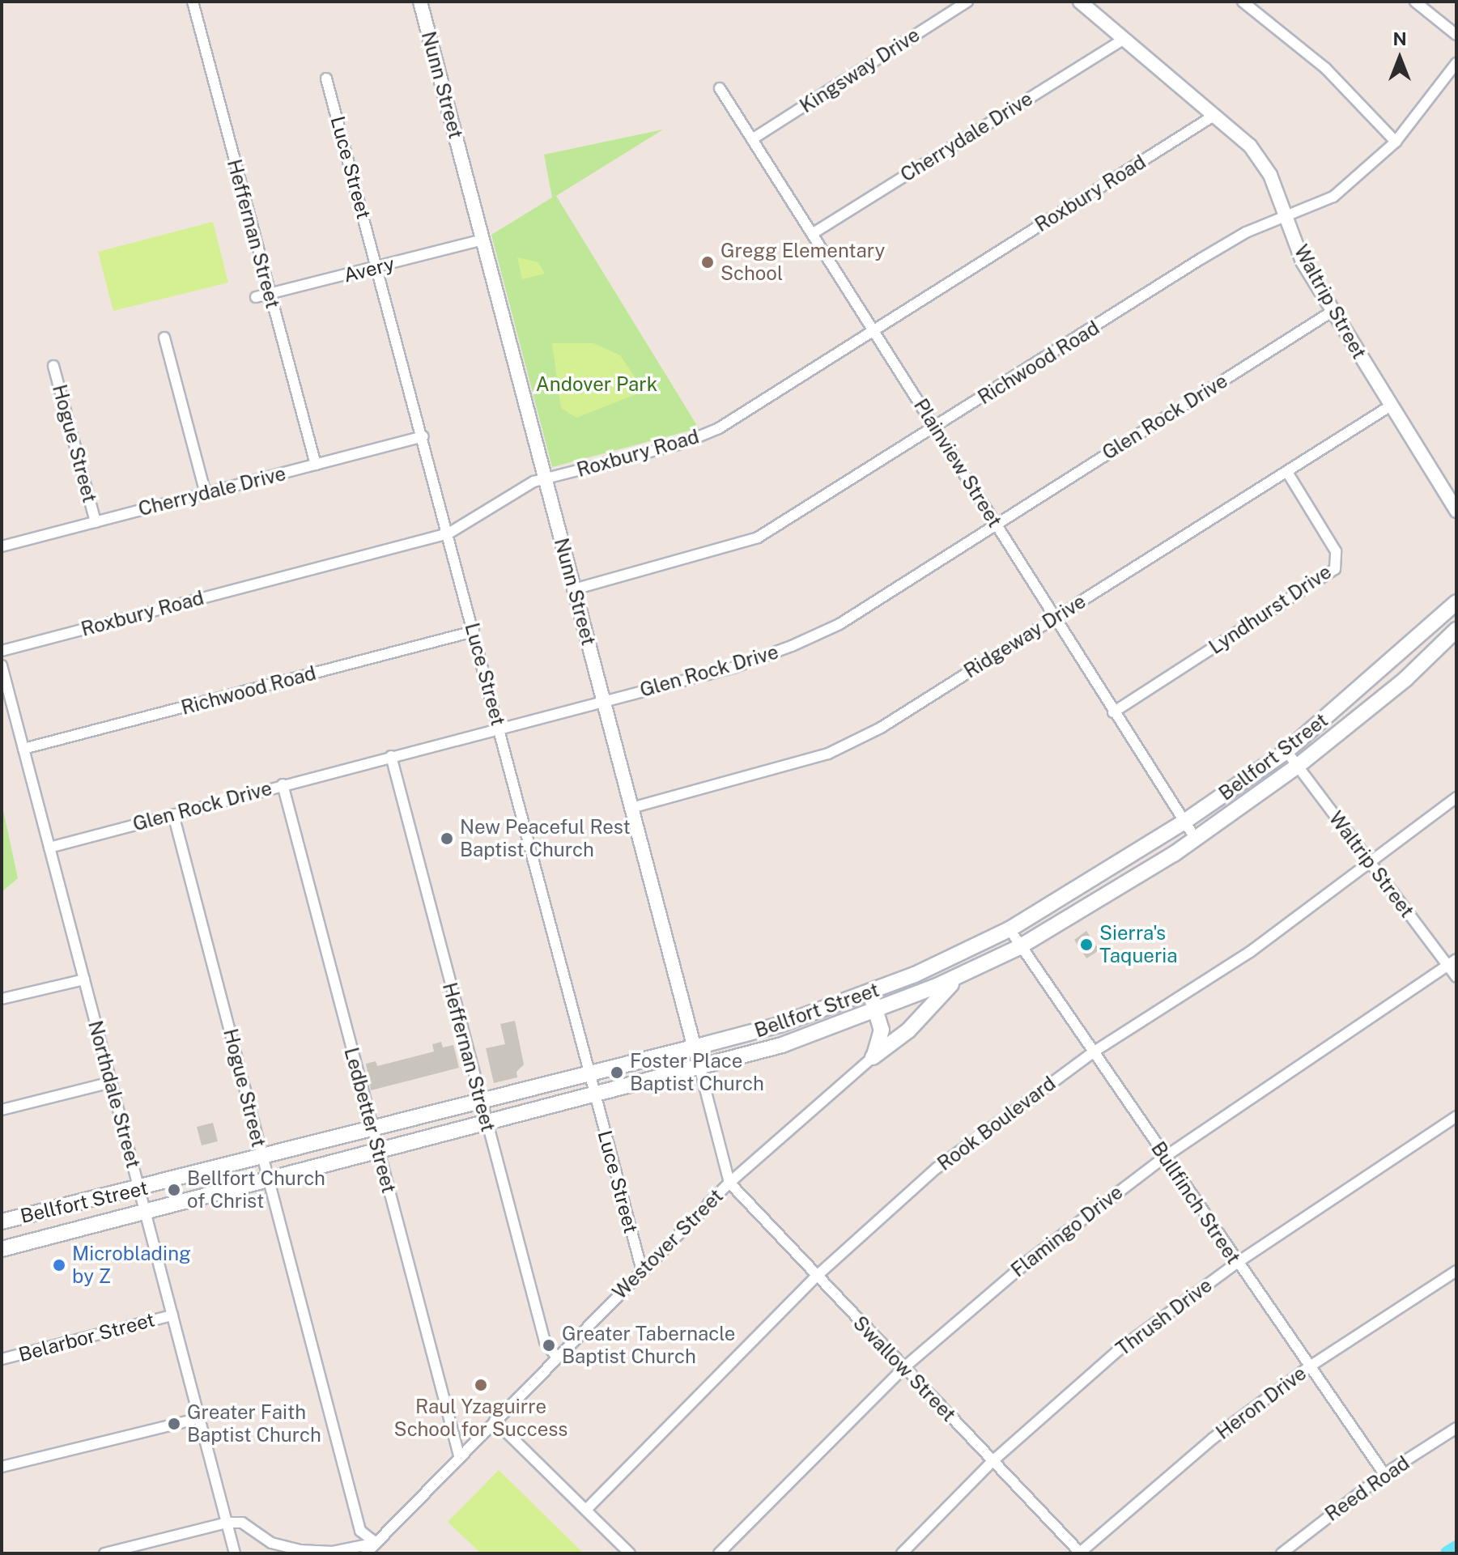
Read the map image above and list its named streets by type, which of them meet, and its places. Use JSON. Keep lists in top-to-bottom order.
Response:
{
  "streets": {
    "main road": ["Bellfort Street"],
    "street": [
      "Kingsway Drive",
      "Nunn Street",
      "Cherrydale Drive",
      "Luce Street",
      "Roxbury Road",
      "Heffernan Street",
      "Avery",
      "Waltrip Street",
      "Richwood Road",
      "Glen Rock Drive",
      "Hogue Street",
      "Plainview Street",
      "Lyndhurst Drive",
      "Ridgeway Drive",
      "Northdale Street",
      "Ledbetter Street",
      "Rook Boulevard",
      "Bullfinch Street",
      "Flamingo Drive",
      "Westover Street",
      "Thrush Drive",
      "Belarbor Street",
      "Swallow Street",
      "Heron Drive",
      "Reed Road"
    ]
  },
  "crossings": [
    ["Kingsway Drive", "Plainview Street"],
    ["Nunn Street", "Roxbury Road"],
    ["Nunn Street", "Avery"],
    ["Nunn Street", "Richwood Road"],
    ["Nunn Street", "Glen Rock Drive"],
    ["Nunn Street", "Ridgeway Drive"],
    ["Nunn Street", "Bellfort Street"],
    ["Nunn Street", "Westover Street"],
    ["Nunn Street", "Swallow Street"],
    ["Cherrydale Drive", "Luce Street"],
    ["Cherrydale Drive", "Heffernan Street"],
    ["Cherrydale Drive", "Waltrip Street"],
    ["Cherrydale Drive", "Hogue Street"],
    ["Cherrydale Drive", "Plainview Street"],
    ["Luce Street", "Roxbury Road"],
    ["Luce Street", "Avery"],
    ["Luce Street", "Richwood Road"],
    ["Luce Street", "Glen Rock Drive"],
    ["Luce Street", "Bellfort Street"],
    ["Luce Street", "Westover Street"],
    ["Roxbury Road", "Waltrip Street"],
    ["Roxbury Road", "Plainview Street"],
    ["Heffernan Street", "Avery"],
    ["Heffernan Street", "Glen Rock Drive"],
    ["Heffernan Street", "Bellfort Street"],
    ["Heffernan Street", "Westover Street"],
    ["Waltrip Street", "Richwood Road"],
    ["Waltrip Street", "Glen Rock Drive"],
    ["Waltrip Street", "Ridgeway Drive"],
    ["Waltrip Street", "Bellfort Street"],
    ["Waltrip Street", "Rook Boulevard"],
    ["Waltrip Street", "Flamingo Drive"],
    ["Richwood Road", "Plainview Street"],
    ["Richwood Road", "Northdale Street"],
    ["Glen Rock Drive", "Hogue Street"],
    ["Glen Rock Drive", "Plainview Street"],
    ["Glen Rock Drive", "Northdale Street"],
    ["Glen Rock Drive", "Ledbetter Street"],
    ["Hogue Street", "Bellfort Street"],
    ["Hogue Street", "Westover Street"],
    ["Plainview Street", "Lyndhurst Drive"],
    ["Plainview Street", "Ridgeway Drive"],
    ["Plainview Street", "Bellfort Street"],
    ["Lyndhurst Drive", "Ridgeway Drive"],
    ["Bellfort Street", "Northdale Street"],
    ["Bellfort Street", "Ledbetter Street"],
    ["Bellfort Street", "Bullfinch Street"],
    ["Northdale Street", "Belarbor Street"],
    ["Ledbetter Street", "Westover Street"],
    ["Rook Boulevard", "Bullfinch Street"],
    ["Rook Boulevard", "Swallow Street"],
    ["Bullfinch Street", "Flamingo Drive"],
    ["Bullfinch Street", "Thrush Drive"],
    ["Bullfinch Street", "Heron Drive"],
    ["Bullfinch Street", "Reed Road"],
    ["Flamingo Drive", "Swallow Street"],
    ["Westover Street", "Swallow Street"],
    ["Thrush Drive", "Swallow Street"],
    ["Swallow Street", "Heron Drive"]
  ],
  "parks": ["Andover Park"],
  "places": [
    "Gregg Elementary School",
    "New Peaceful Rest Baptist Church",
    "Sierra's Taqueria",
    "Foster Place Baptist Church",
    "Bellfort Church of Christ",
    "Microblading by Z",
    "Greater Tabernacle Baptist Church",
    "Raul Yzaguirre School for Success",
    "Greater Faith Baptist Church"
  ],
  "north": "top"
}
